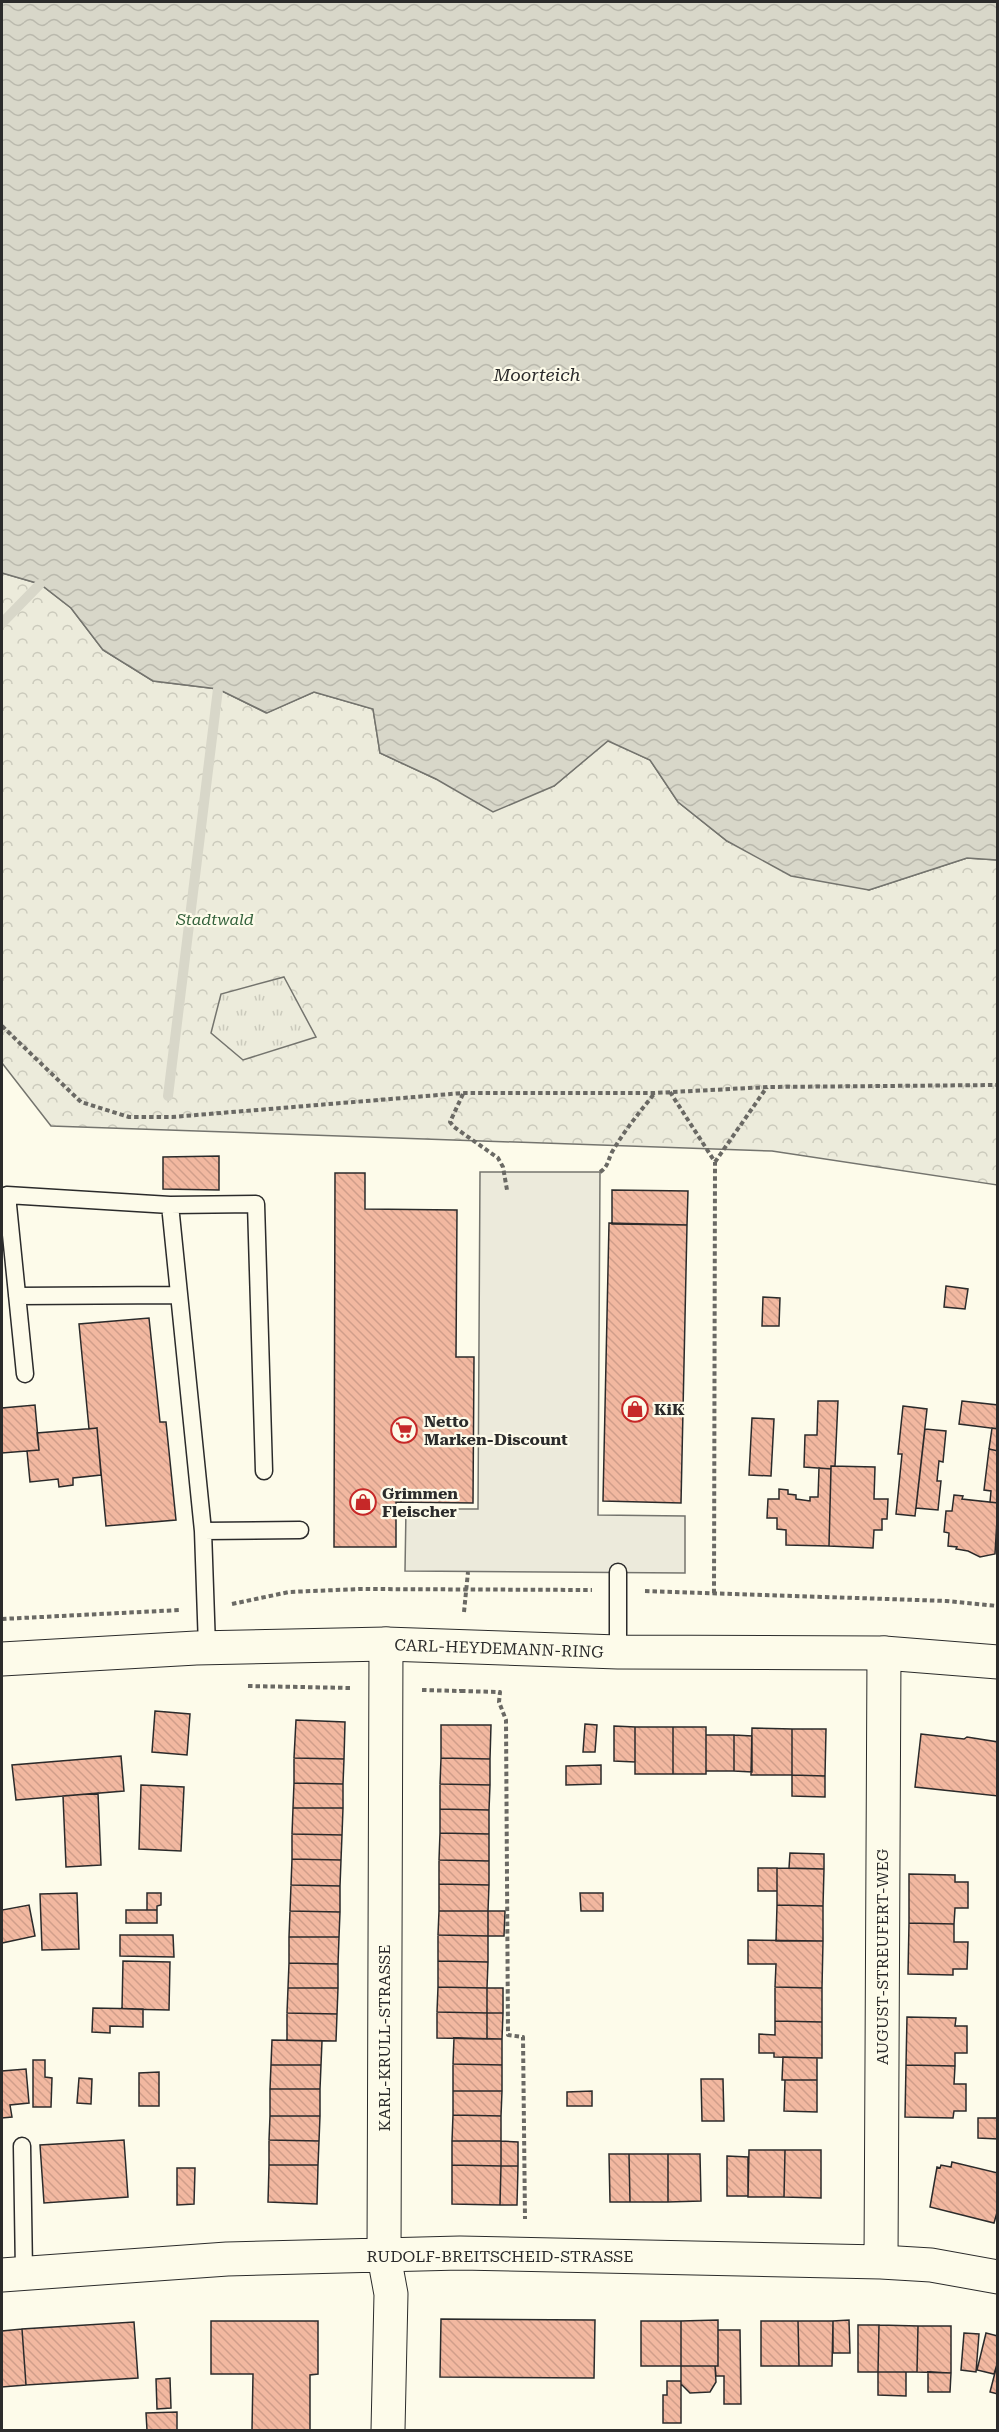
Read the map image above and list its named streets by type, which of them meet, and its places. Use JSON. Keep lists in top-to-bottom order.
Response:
{
  "streets": {
    "street": [
      "CARL-HEYDEMANN-RING",
      "AUGUST-STREUFERT-WEG",
      "KARL-KRULL-STRASSE",
      "RUDOLF-BREITSCHEID-STRASSE"
    ]
  },
  "crossings": [
    ["CARL-HEYDEMANN-RING", "AUGUST-STREUFERT-WEG"],
    ["CARL-HEYDEMANN-RING", "KARL-KRULL-STRASSE"],
    ["AUGUST-STREUFERT-WEG", "RUDOLF-BREITSCHEID-STRASSE"],
    ["KARL-KRULL-STRASSE", "RUDOLF-BREITSCHEID-STRASSE"]
  ],
  "water": ["Moorteich"],
  "parks": ["Stadtwald"],
  "places": {
    "shop": ["KiK", "Grimmen Fleischer"],
    "supermarket": ["Netto Marken-Discount"]
  }
}
